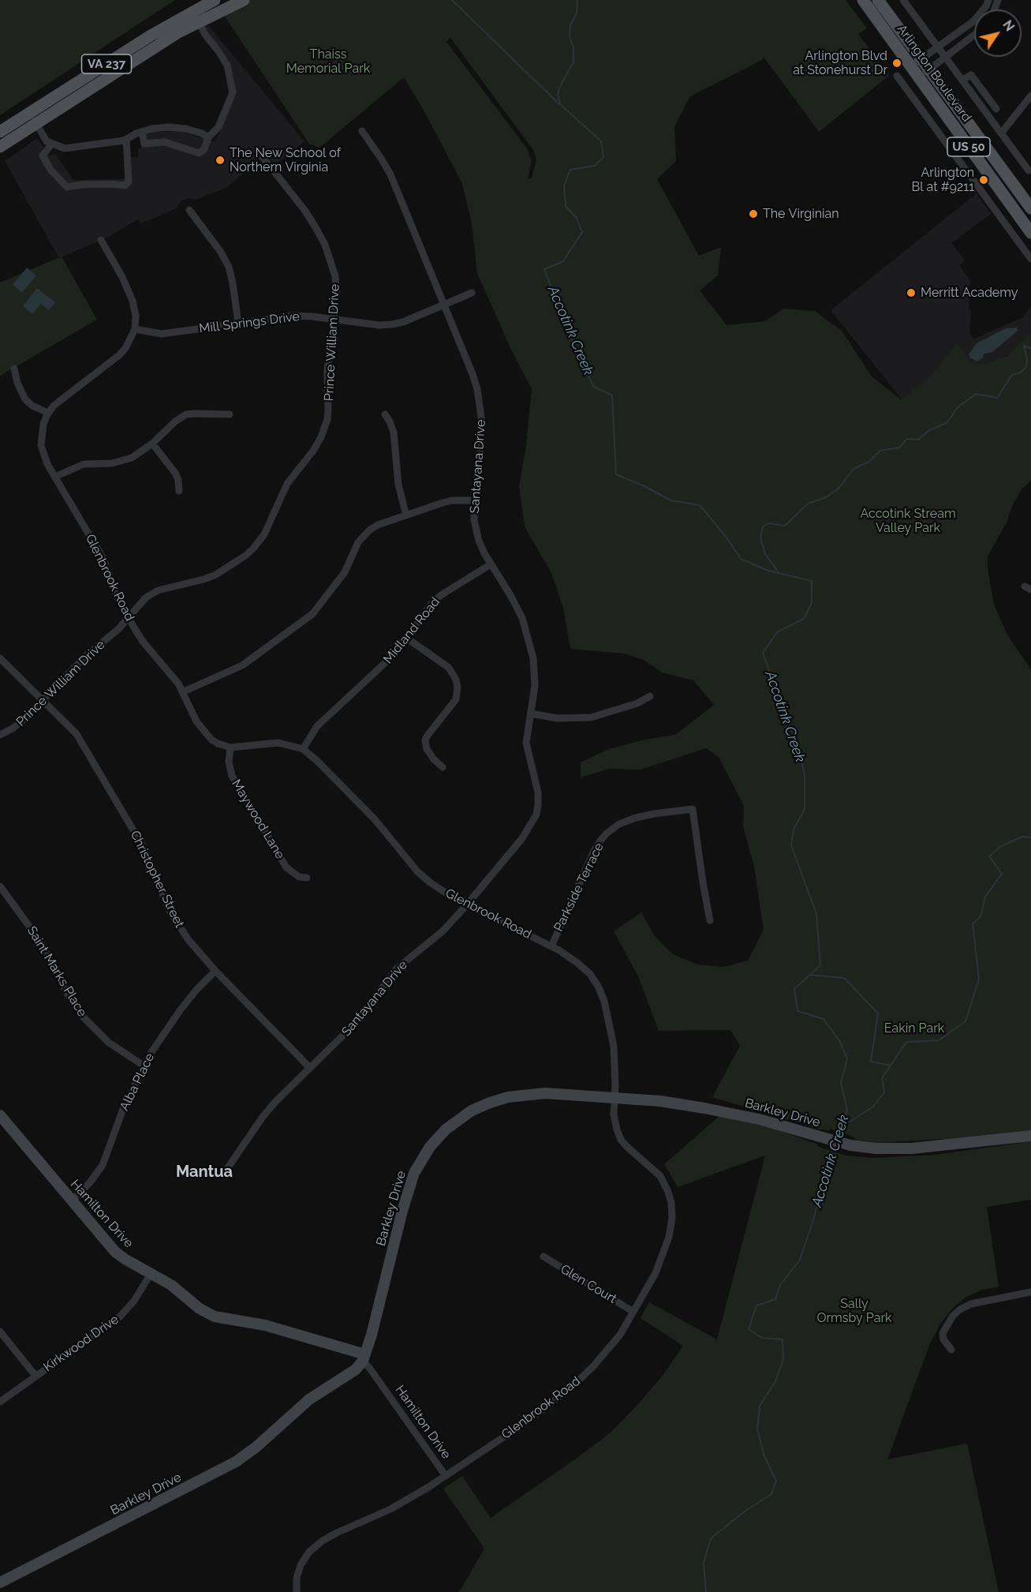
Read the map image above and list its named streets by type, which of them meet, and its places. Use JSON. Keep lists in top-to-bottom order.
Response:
{
  "streets": {
    "main road": ["VA 237", "Arlington Boulevard", "US 50"],
    "street": [
      "Mill Springs Drive",
      "Prince William Drive",
      "Santayana Drive",
      "Glenbrook Road",
      "Midland Road",
      "Maywood Lane",
      "Christopher Street",
      "Parkside Terrace",
      "Saint Marks Place",
      "Alba Place",
      "Barkley Drive",
      "Hamilton Drive",
      "Glen Court",
      "Kirkwood Drive"
    ]
  },
  "crossings": [
    ["Mill Springs Drive", "Prince William Drive"],
    ["Mill Springs Drive", "Santayana Drive"],
    ["Mill Springs Drive", "Glenbrook Road"],
    ["Prince William Drive", "Glenbrook Road"],
    ["Prince William Drive", "Christopher Street"],
    ["Santayana Drive", "Glenbrook Road"],
    ["Santayana Drive", "Midland Road"],
    ["Santayana Drive", "Christopher Street"],
    ["Glenbrook Road", "Midland Road"],
    ["Glenbrook Road", "Maywood Lane"],
    ["Glenbrook Road", "Parkside Terrace"],
    ["Glenbrook Road", "Barkley Drive"],
    ["Glenbrook Road", "Hamilton Drive"],
    ["Glenbrook Road", "Glen Court"],
    ["Christopher Street", "Alba Place"],
    ["Saint Marks Place", "Alba Place"],
    ["Alba Place", "Hamilton Drive"],
    ["Barkley Drive", "Hamilton Drive"],
    ["Hamilton Drive", "Kirkwood Drive"]
  ],
  "districts": ["Mantua"],
  "water": ["Accotink Creek"],
  "parks": [
    "Thaiss Memorial Park",
    "Accotink Stream Valley Park",
    "Eakin Park",
    "Sally Ormsby Park"
  ],
  "places": [
    "Arlington Blvd at Stonehurst Dr",
    "The New School of Northern Virginia",
    "Arlington Bl at #9211",
    "The Virginian",
    "Merritt Academy"
  ],
  "north": "top right"
}
